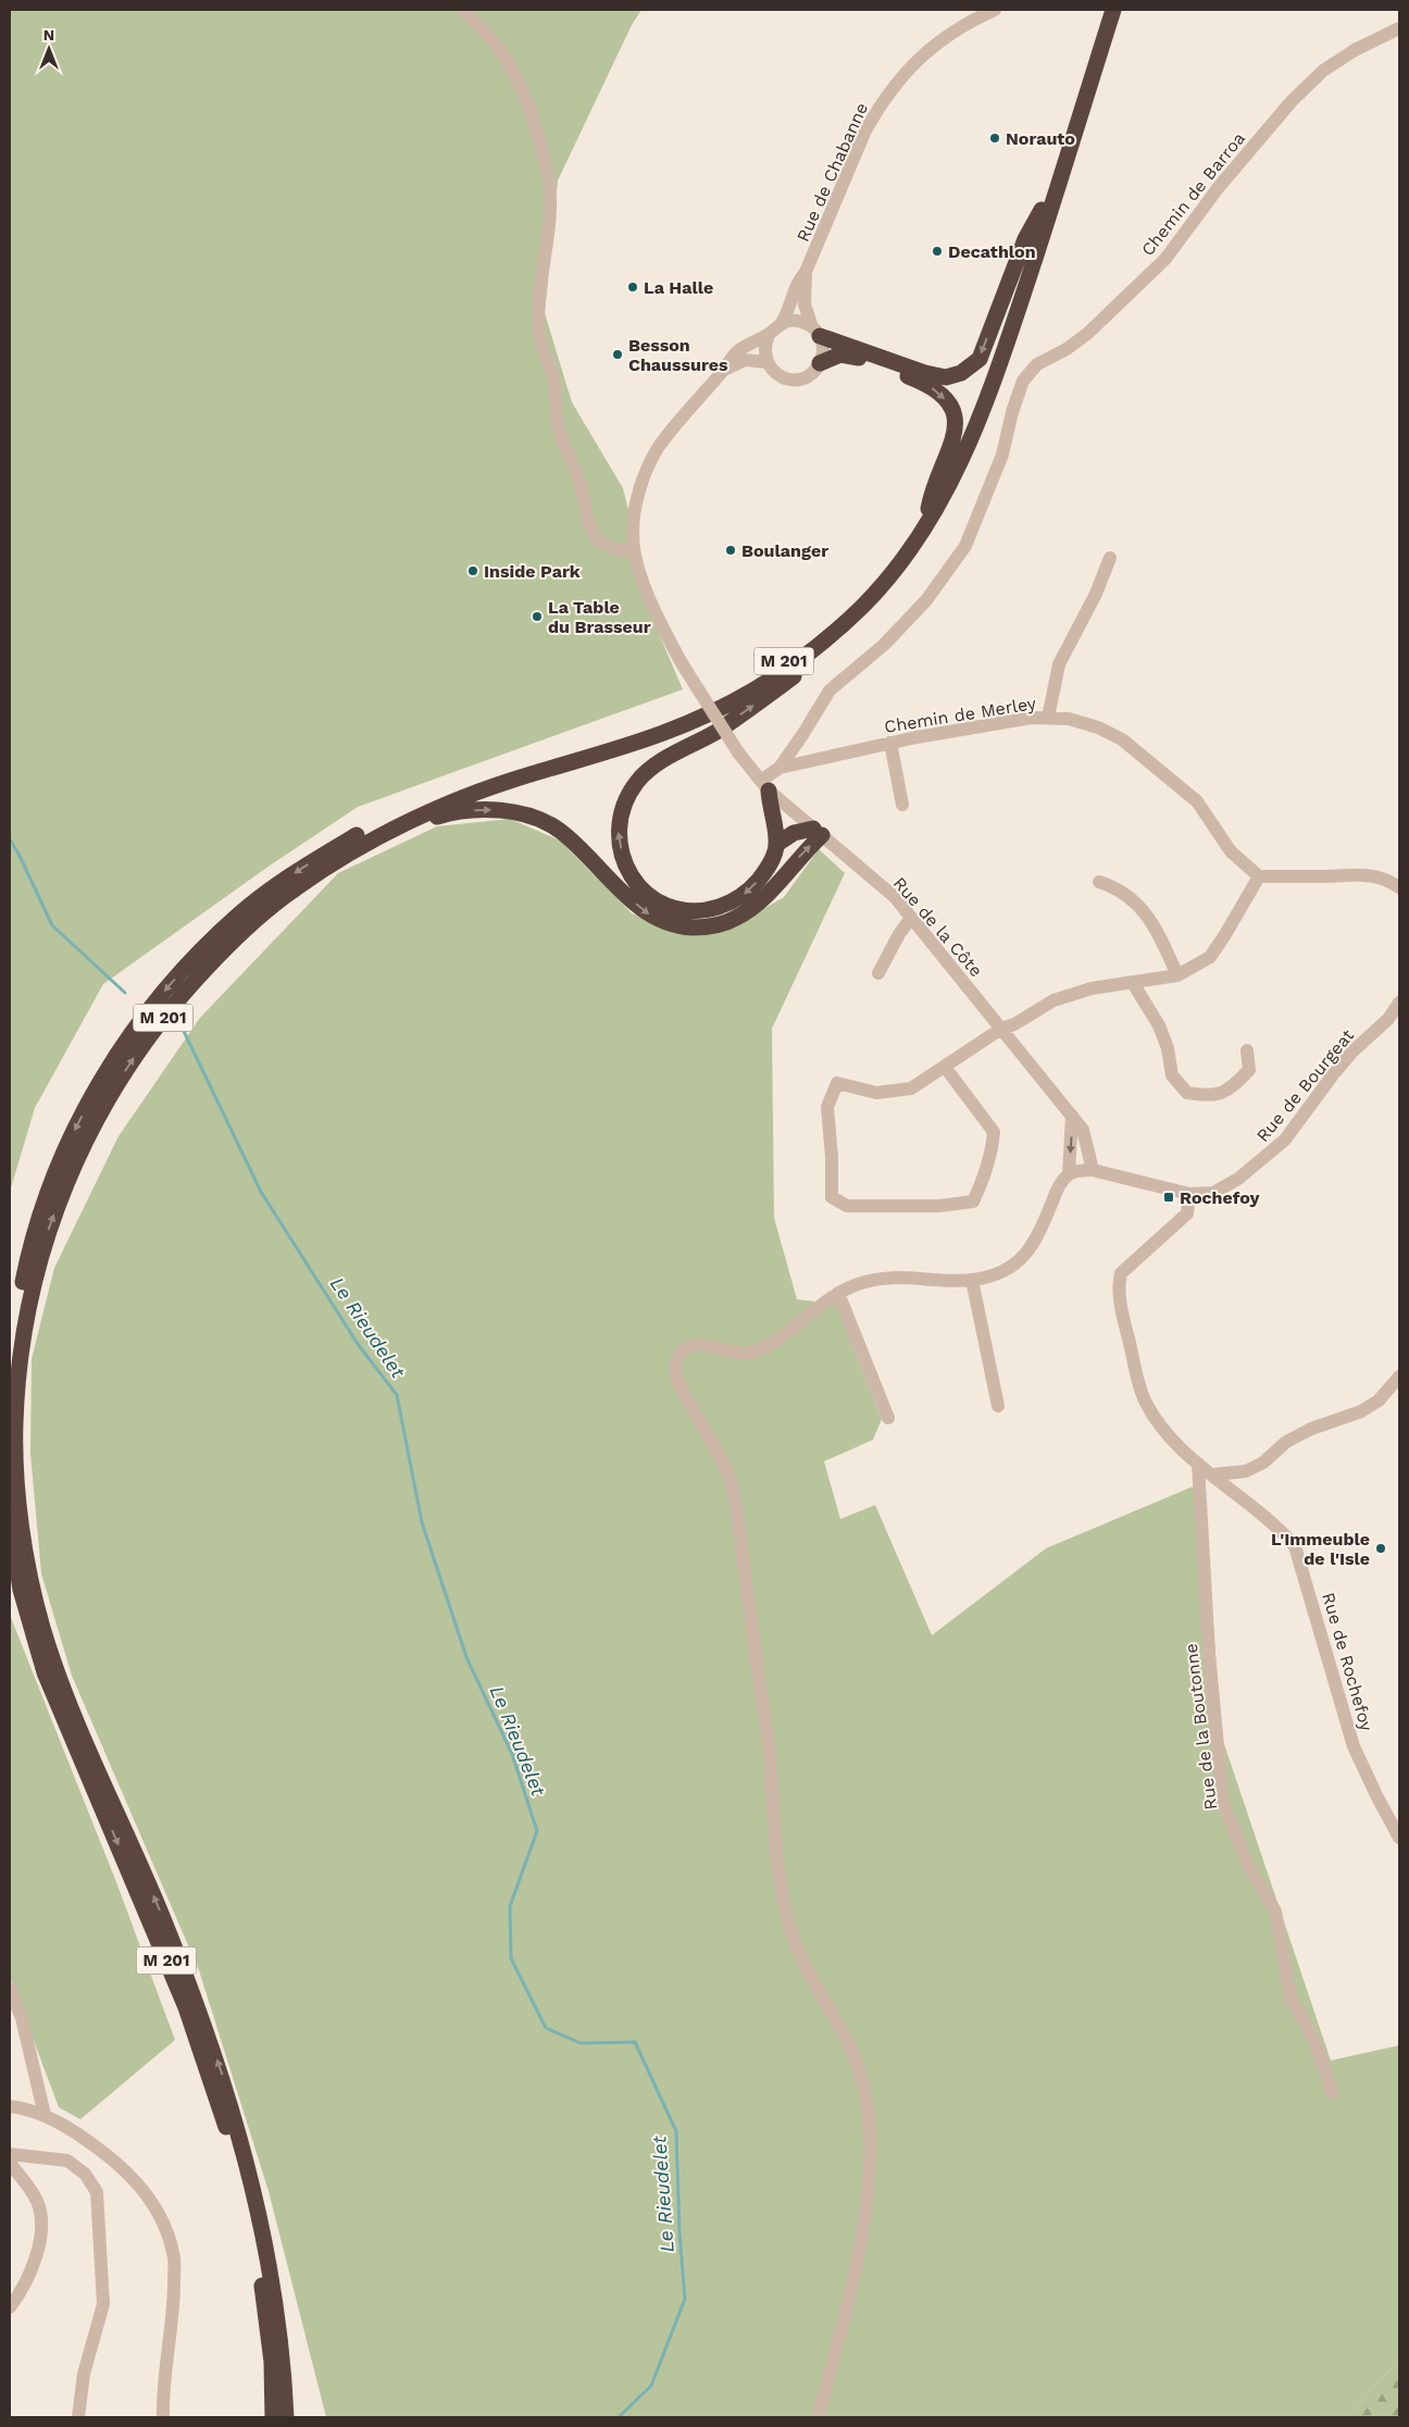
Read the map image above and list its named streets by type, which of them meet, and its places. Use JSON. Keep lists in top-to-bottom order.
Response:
{
  "streets": {
    "highway": ["M 201"],
    "street": [
      "Rue de Chabanne",
      "Chemin de Barroa",
      "Chemin de Merley",
      "Rue de la Côte",
      "Rue de Bourgeat",
      "Rue de Rochefoy",
      "Rue de la Boutonne"
    ]
  },
  "crossings": [
    ["Rue de Chabanne", "Rue de la Côte"],
    ["Chemin de Barroa", "Chemin de Merley"],
    ["Chemin de Merley", "Rue de la Côte"],
    ["Rue de la Côte", "Rue de Bourgeat"],
    ["Rue de Bourgeat", "Rue de Rochefoy"],
    ["Rue de Rochefoy", "Rue de la Boutonne"]
  ],
  "water": ["Le Rieudelet"],
  "places": {
    "other": [
      "Norauto",
      "Decathlon",
      "La Halle",
      "Besson Chaussures",
      "Boulanger",
      "Inside Park",
      "La Table du Brasseur",
      "L'Immeuble de l'Isle"
    ],
    "transit": ["Rochefoy"]
  },
  "north": "top"
}
